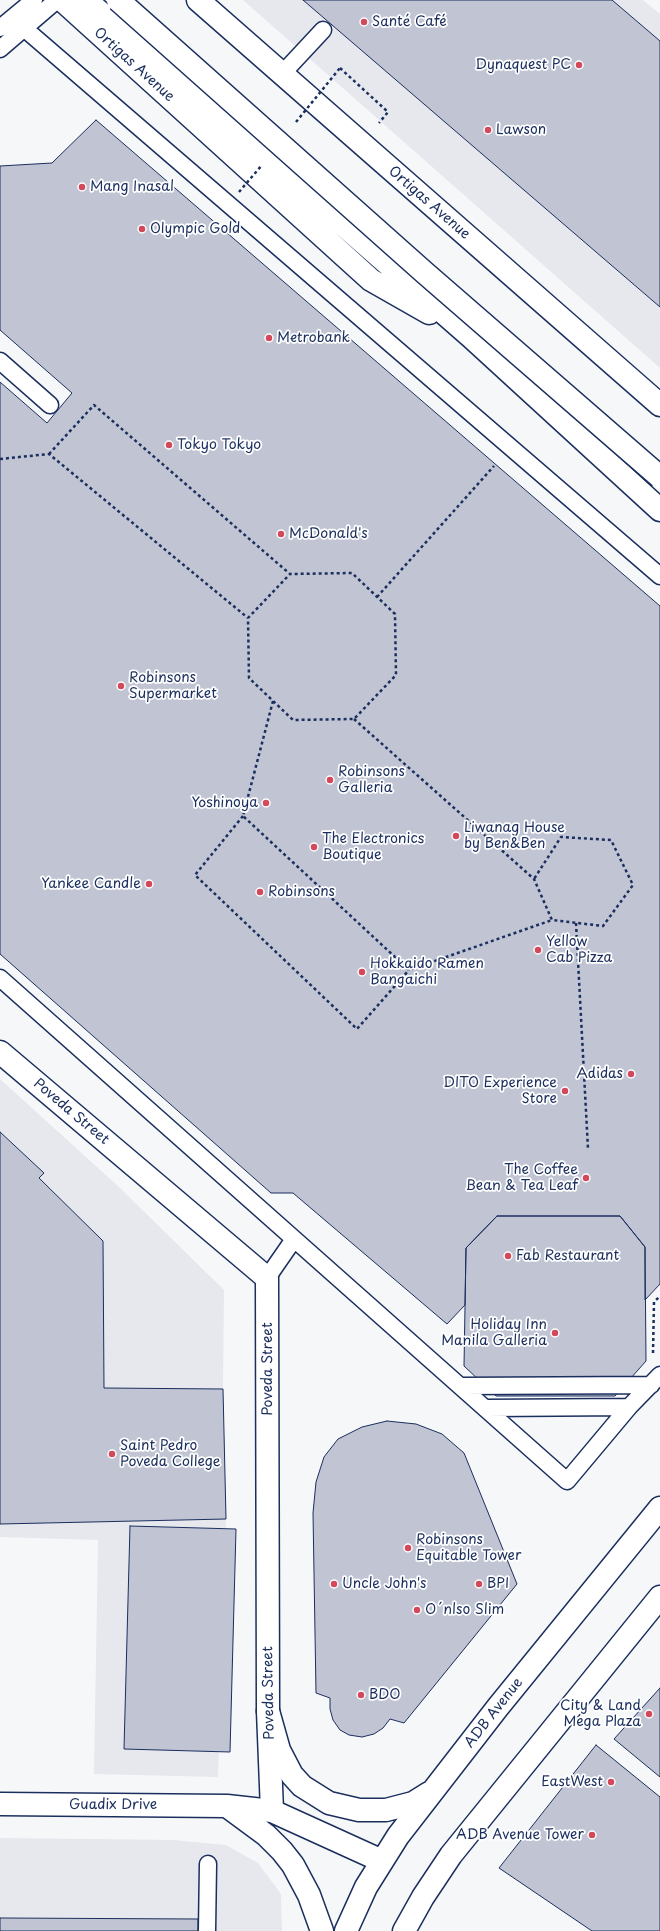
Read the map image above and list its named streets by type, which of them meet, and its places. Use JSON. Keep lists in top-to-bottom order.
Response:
{
  "streets": {
    "main road": [
      "Ortigas Avenue",
      "Poveda Street",
      "ADB Avenue",
      "Guadix Drive"
    ]
  },
  "crossings": [
    ["Poveda Street", "Guadix Drive"],
    ["ADB Avenue", "Guadix Drive"]
  ],
  "places": [
    "Santé Café",
    "Dynaquest PC",
    "Lawson",
    "Mang Inasal",
    "Olympic Gold",
    "Metrobank",
    "Tokyo Tokyo",
    "McDonald's",
    "Robinsons Supermarket",
    "Robinsons Galleria",
    "Yoshinoya",
    "Liwanag House by Ben&Ben",
    "The Electronics Boutique",
    "Yankee Candle",
    "Robinsons",
    "Yellow Cab Pizza",
    "Hokkaido Ramen Bangaichi",
    "Adidas",
    "DITO Experience Store",
    "The Coffee Bean & Tea Leaf",
    "Fab Restaurant",
    "Holiday Inn Manila Galleria",
    "Saint Pedro Poveda College",
    "Robinsons Equitable Tower",
    "Uncle John's",
    "BPI",
    "O´nlso Slim",
    "BDO",
    "City & Land Mega Plaza",
    "EastWest",
    "ADB Avenue Tower"
  ]
}
